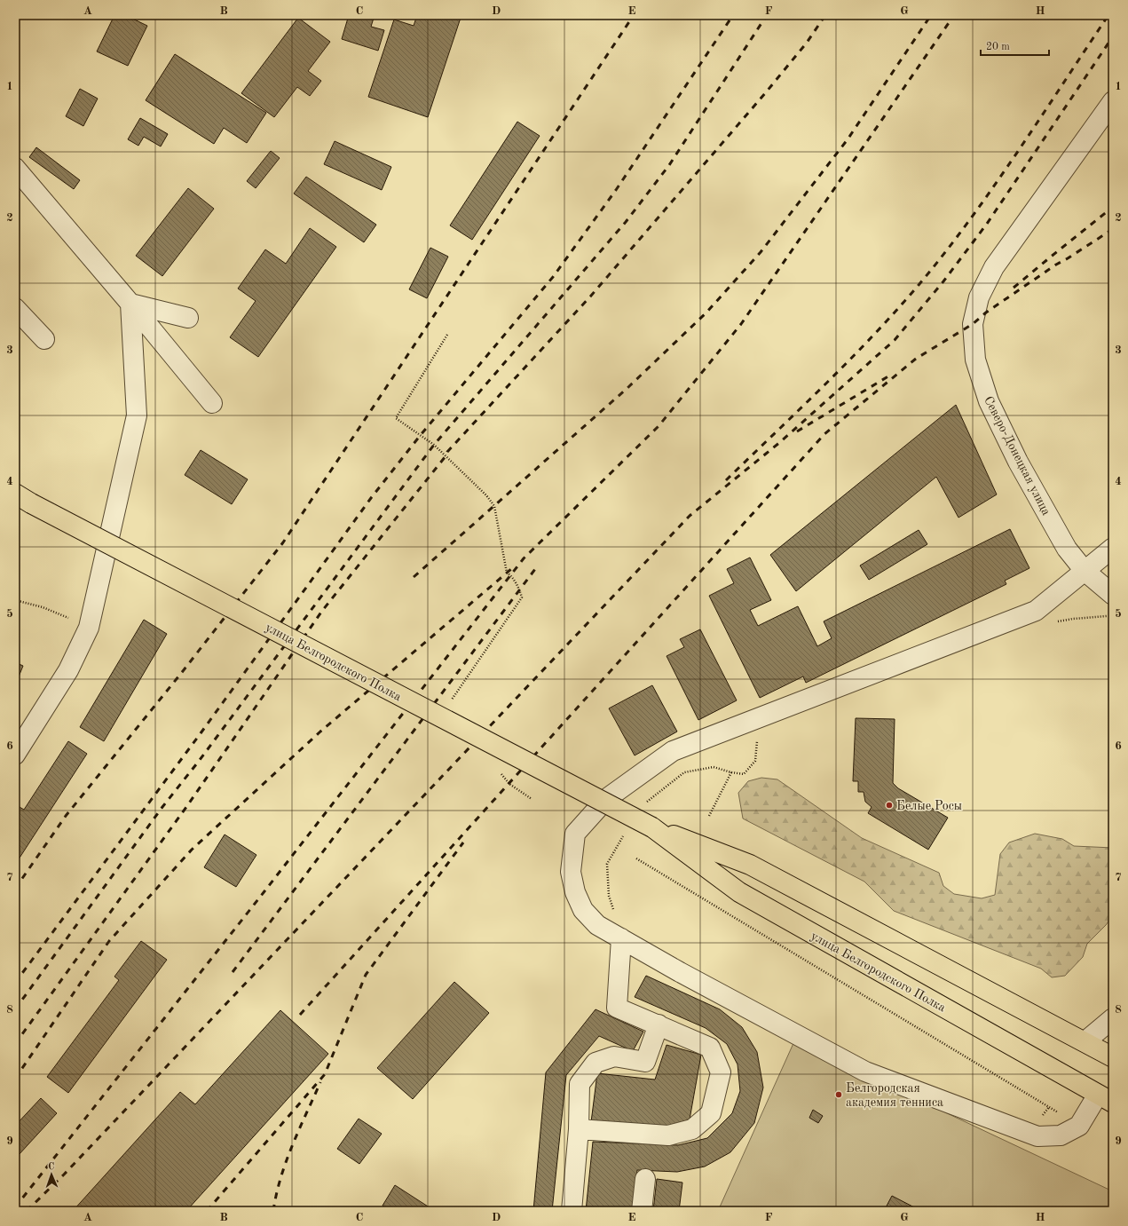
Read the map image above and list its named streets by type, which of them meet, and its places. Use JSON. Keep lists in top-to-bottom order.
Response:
{
  "streets": {
    "main road": ["улица Белгородского Полка"],
    "lane": ["Северо-Донецкая улица"]
  },
  "places": ["Белые Росы", "Белгородская академия тенниса"],
  "scale_bar": "20 m",
  "north": "top",
  "grid": {
    "columns": [
      "A",
      "B",
      "C",
      "D",
      "E",
      "F",
      "G",
      "H"
    ],
    "rows": [
      "1",
      "2",
      "3",
      "4",
      "5",
      "6",
      "7",
      "8",
      "9"
    ]
  }
}
